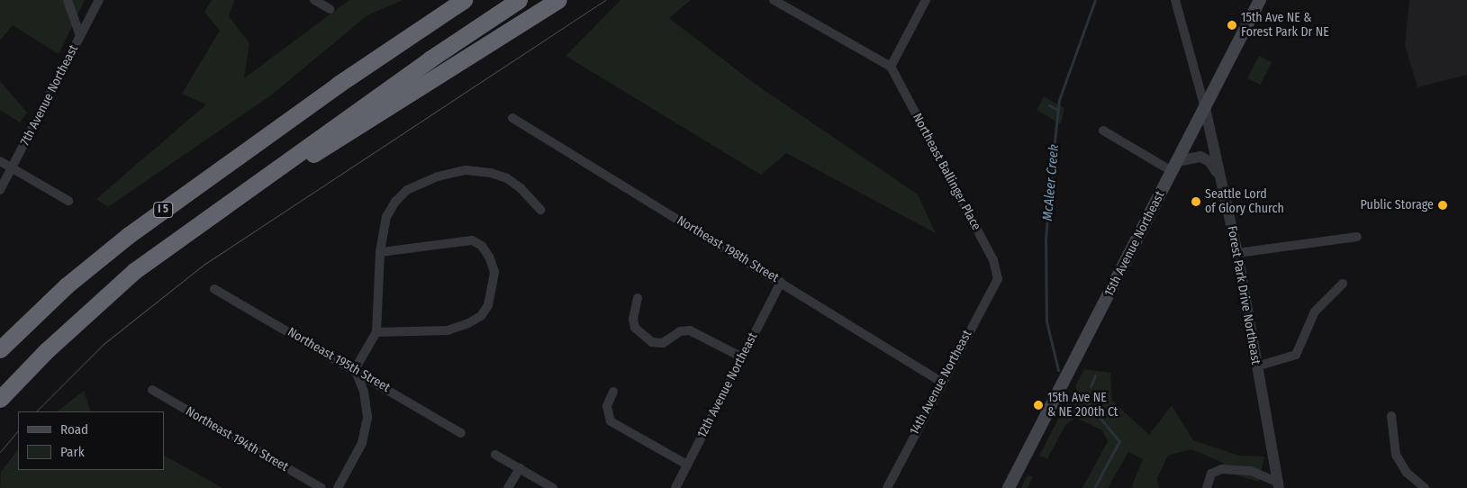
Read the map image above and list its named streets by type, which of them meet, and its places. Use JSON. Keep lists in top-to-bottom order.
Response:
{
  "streets": {
    "highway": ["I 5"],
    "main road": ["15th Avenue Northeast"],
    "street": [
      "7th Avenue Northeast",
      "Northeast Ballinger Place",
      "Northeast 198th Street",
      "Forest Park Drive Northeast",
      "Northeast 195th Street",
      "14th Avenue Northeast",
      "12th Avenue Northeast",
      "Northeast 194th Street"
    ]
  },
  "crossings": [
    ["Northeast Ballinger Place", "14th Avenue Northeast"],
    ["15th Avenue Northeast", "Forest Park Drive Northeast"],
    ["Northeast 198th Street", "14th Avenue Northeast"],
    ["Northeast 198th Street", "12th Avenue Northeast"]
  ],
  "water": ["McAleer Creek"],
  "places": [
    "15th Ave NE & Forest Park Dr NE",
    "Seattle Lord of Glory Church",
    "Public Storage",
    "15th Ave NE & NE 200th Ct"
  ],
  "legend": ["Road", "Park"]
}
